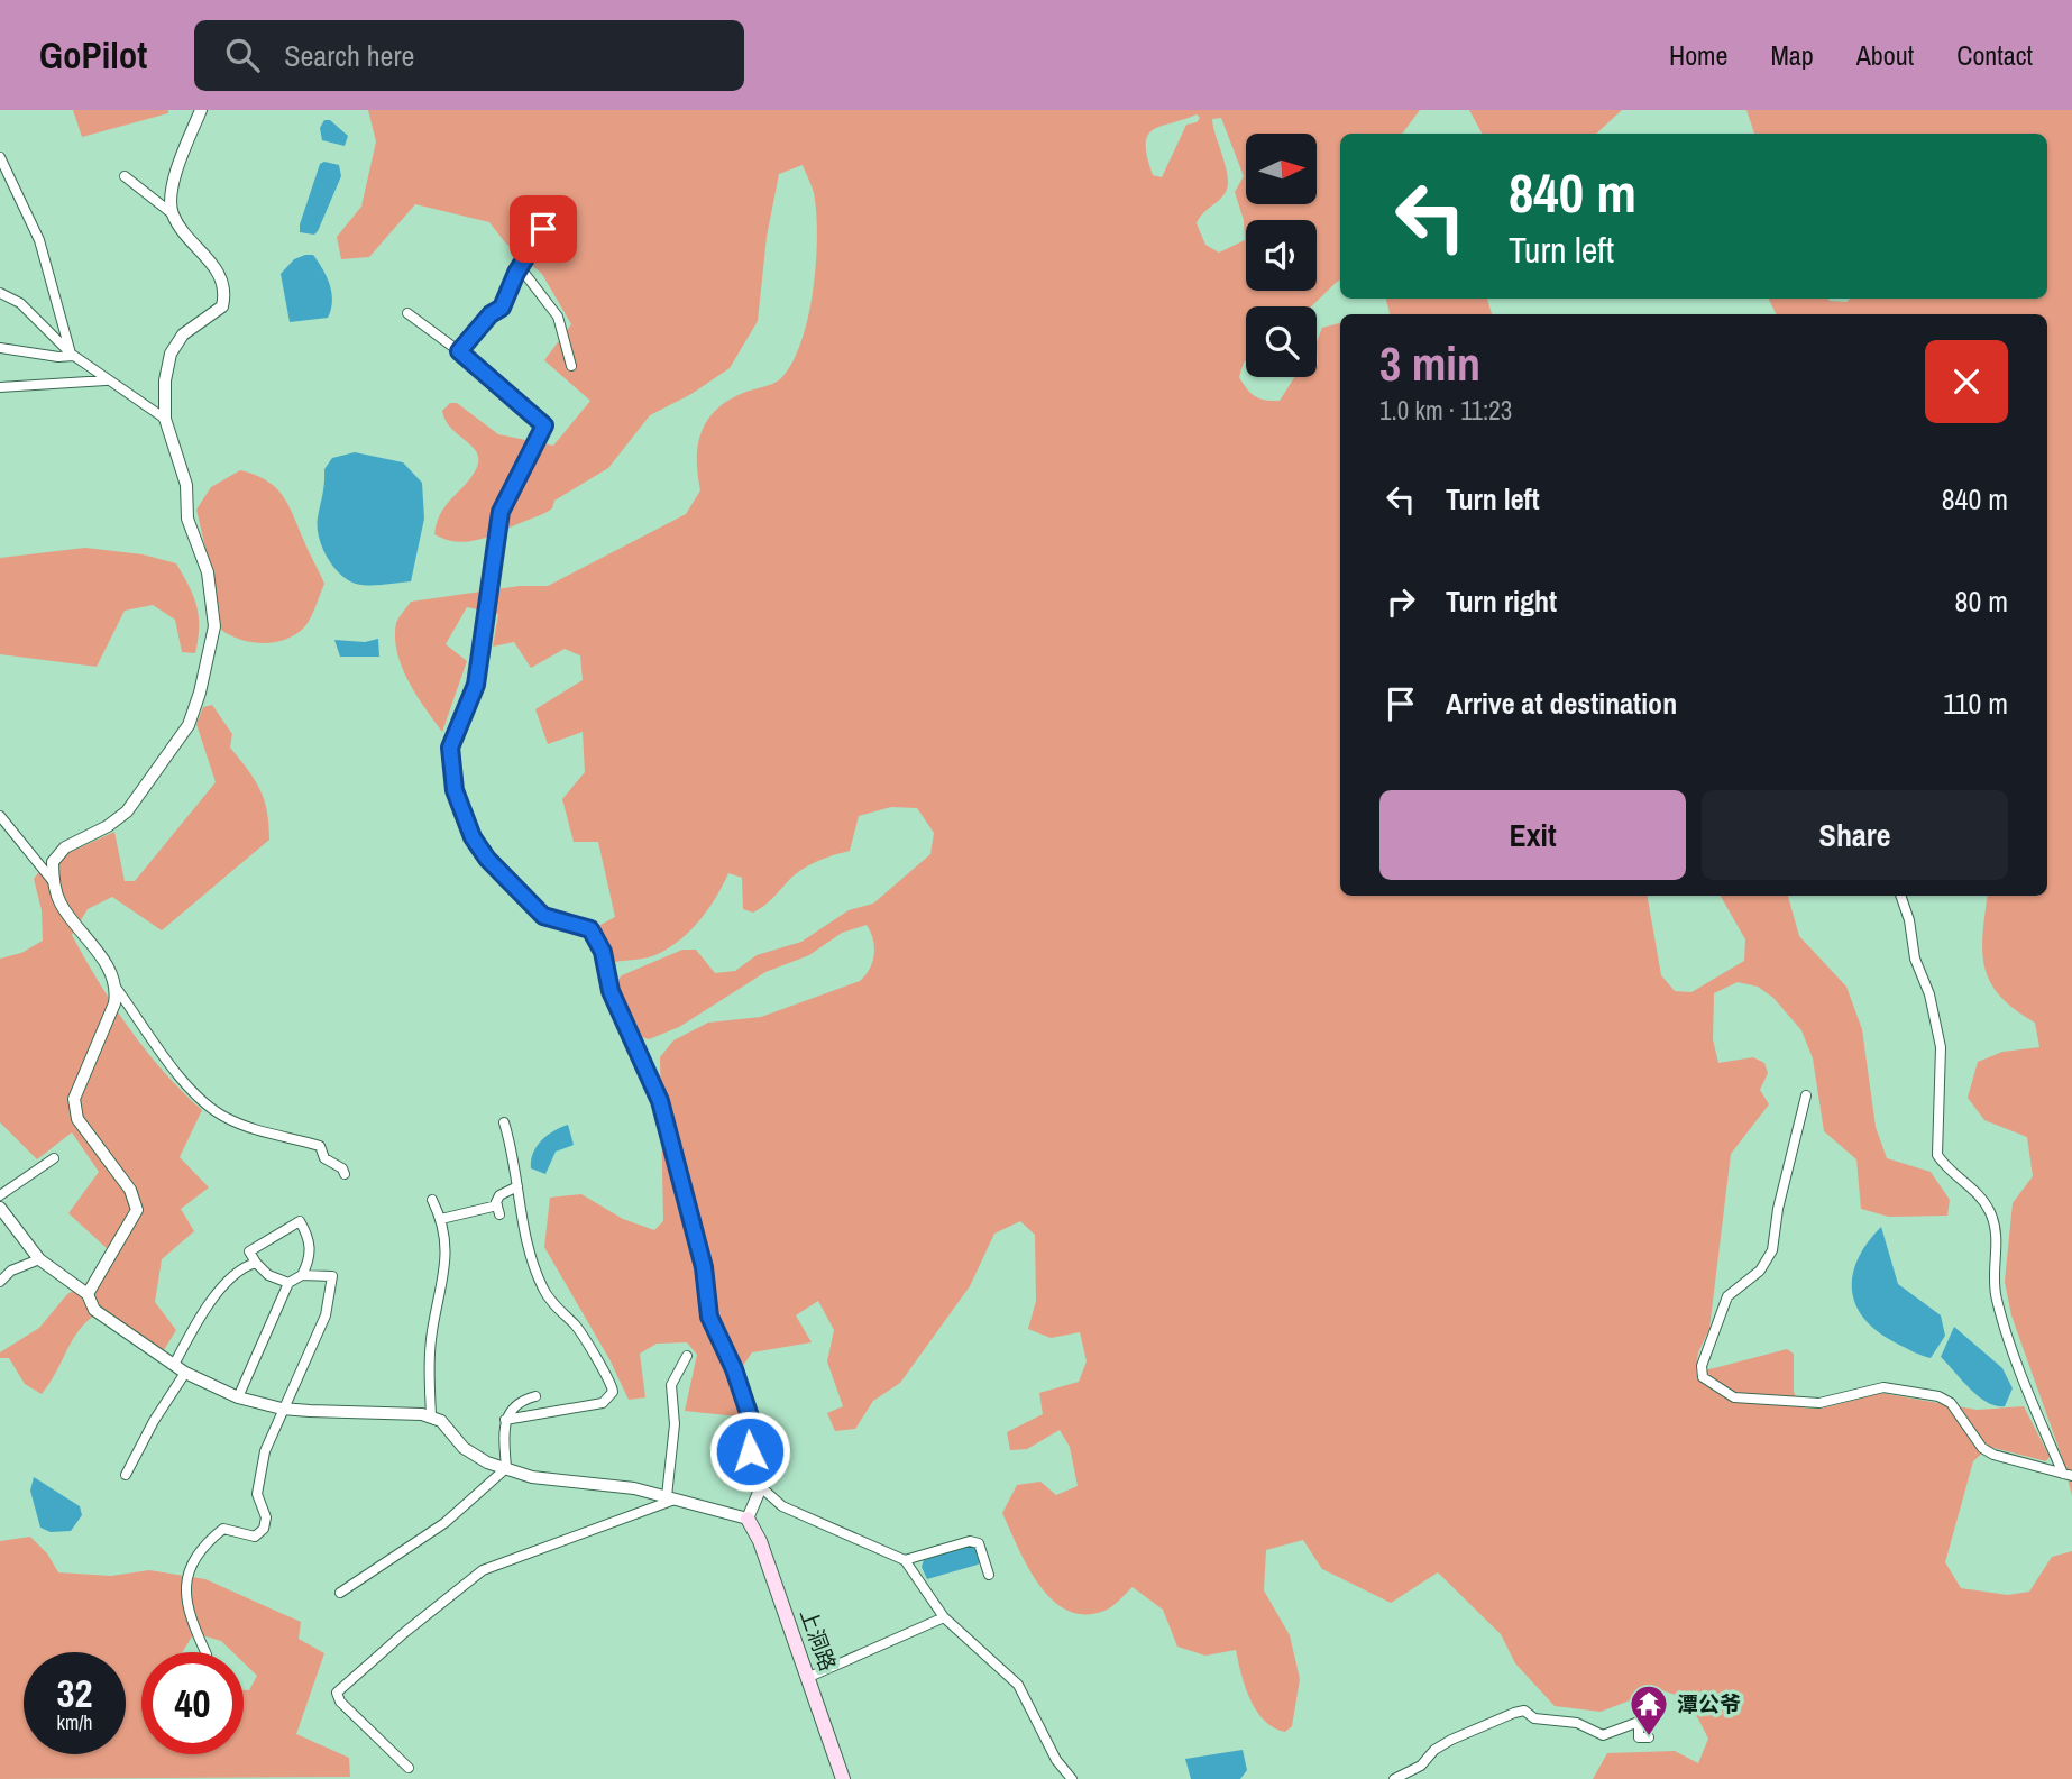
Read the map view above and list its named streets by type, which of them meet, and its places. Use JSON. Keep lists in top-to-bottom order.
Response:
{
  "streets": {
    "main road": ["上洞路"]
  },
  "places": {
    "temple": ["潭公爷"]
  },
  "north": "right",
  "page": {
    "header": "GoPilot",
    "search": "Search here",
    "nav": [
      "Home",
      "Map",
      "About",
      "Contact"
    ],
    "turn": ["840 m", "Turn left"],
    "heading": ["3 min", "1.0 km · 11:23"],
    "list": [
      {
        "name": "Turn left",
        "value": "840 m"
      },
      {
        "name": "Turn right",
        "value": "80 m"
      },
      {
        "name": "Arrive at destination",
        "value": "110 m"
      }
    ],
    "buttons": ["Exit", "Share"],
    "speed": "32 km/h",
    "limit": "40"
  }
}
